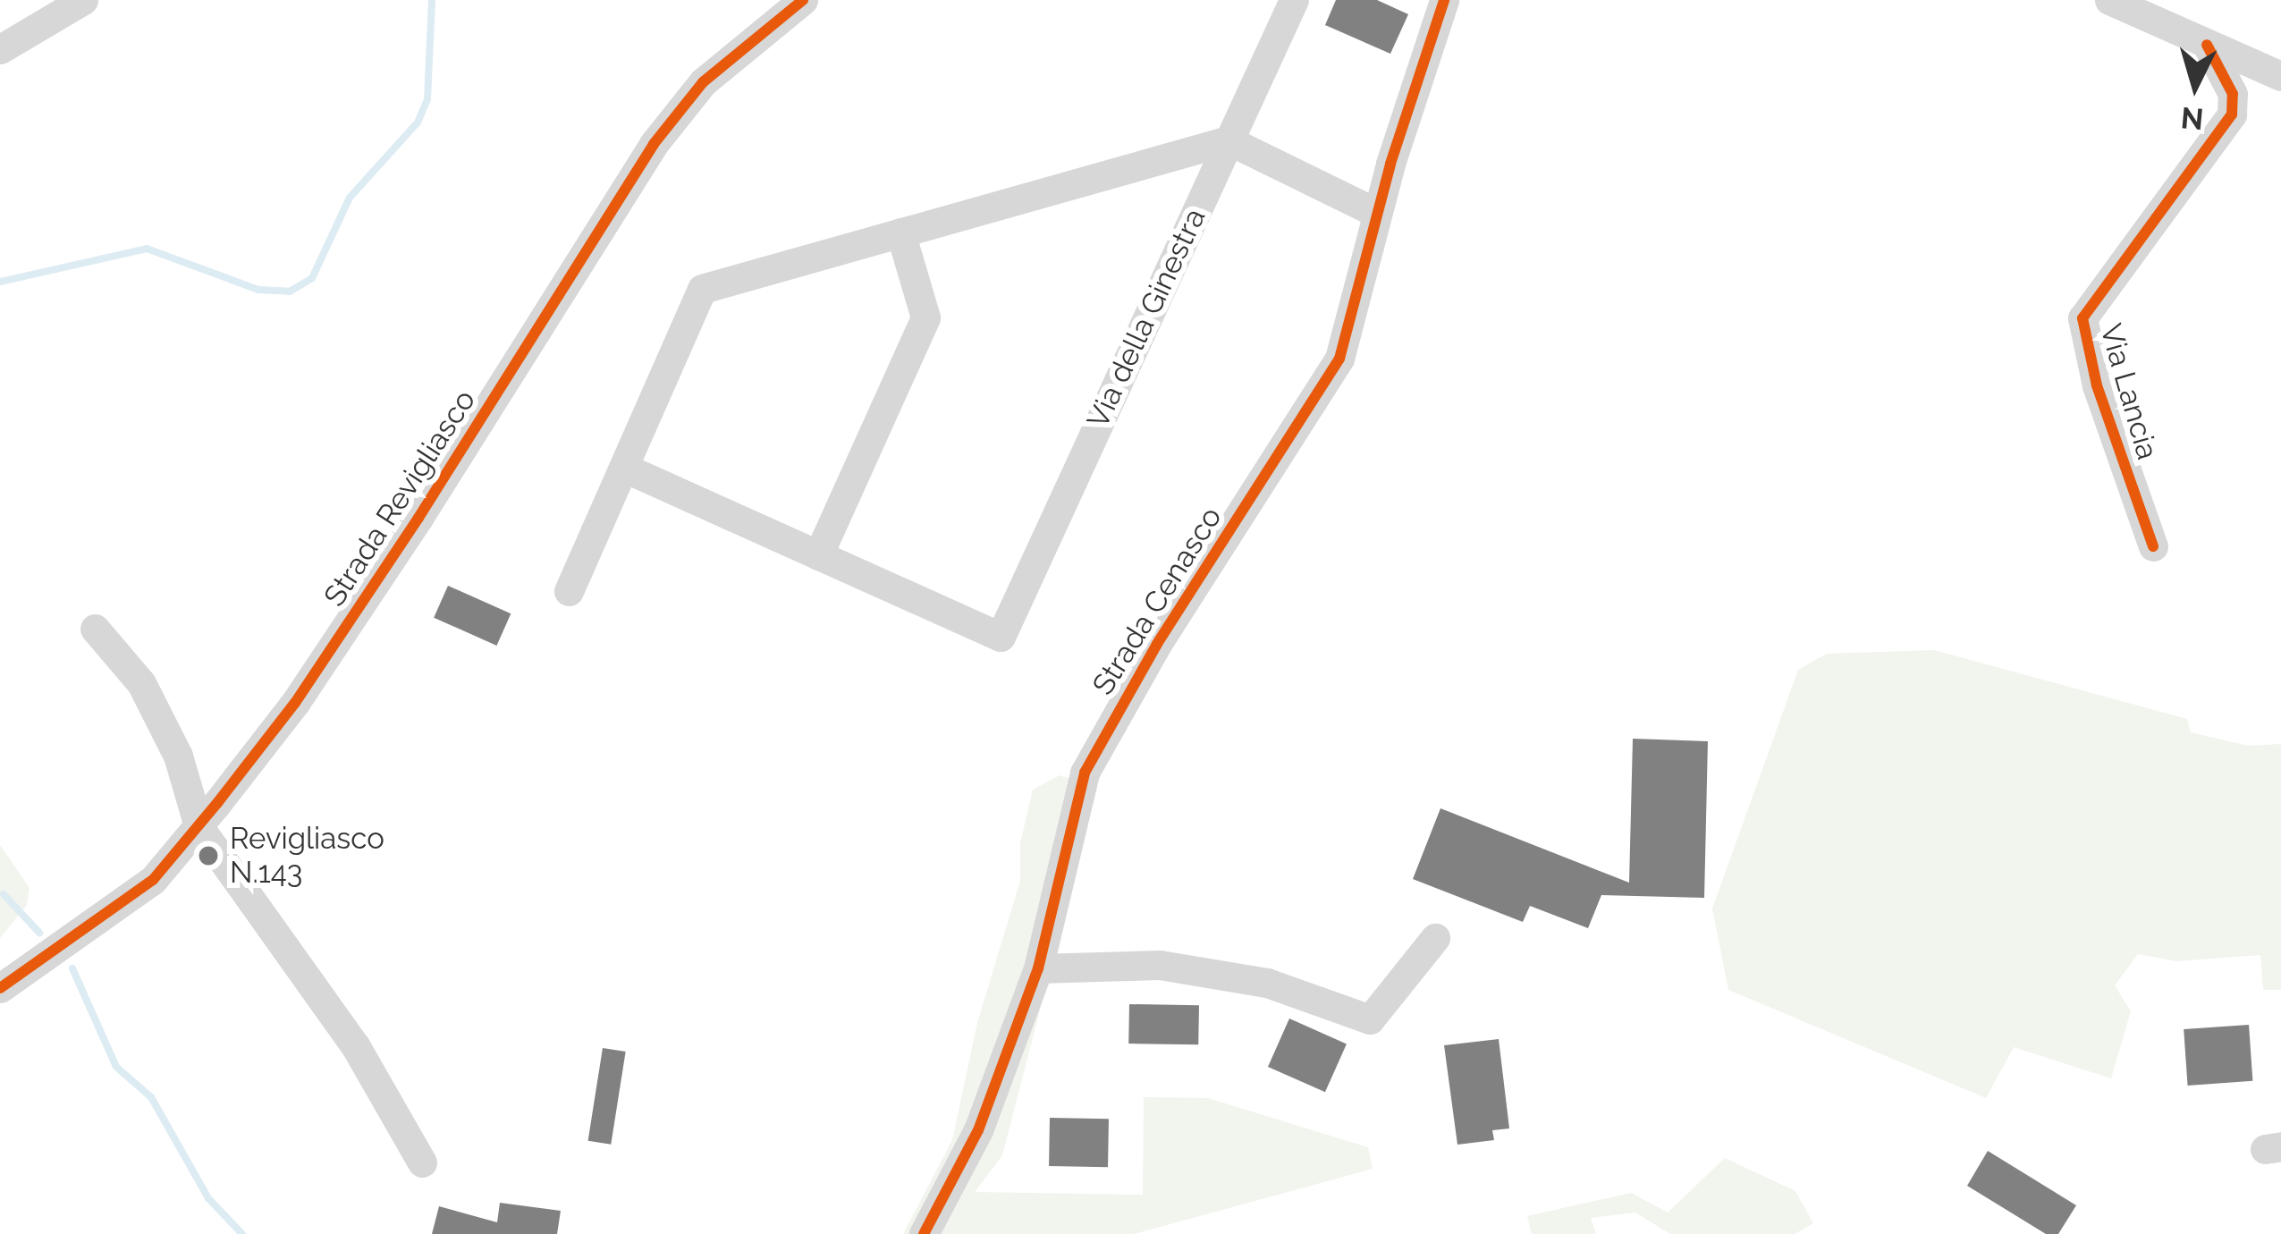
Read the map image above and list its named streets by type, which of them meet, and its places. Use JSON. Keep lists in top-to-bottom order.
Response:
{
  "streets": {
    "street": [
      "Via della Ginestra",
      "Via Lancia",
      "Strada Revigliasco",
      "Strada Cenasco"
    ]
  },
  "places": ["Revigliasco N.143"],
  "north": "bottom"
}
